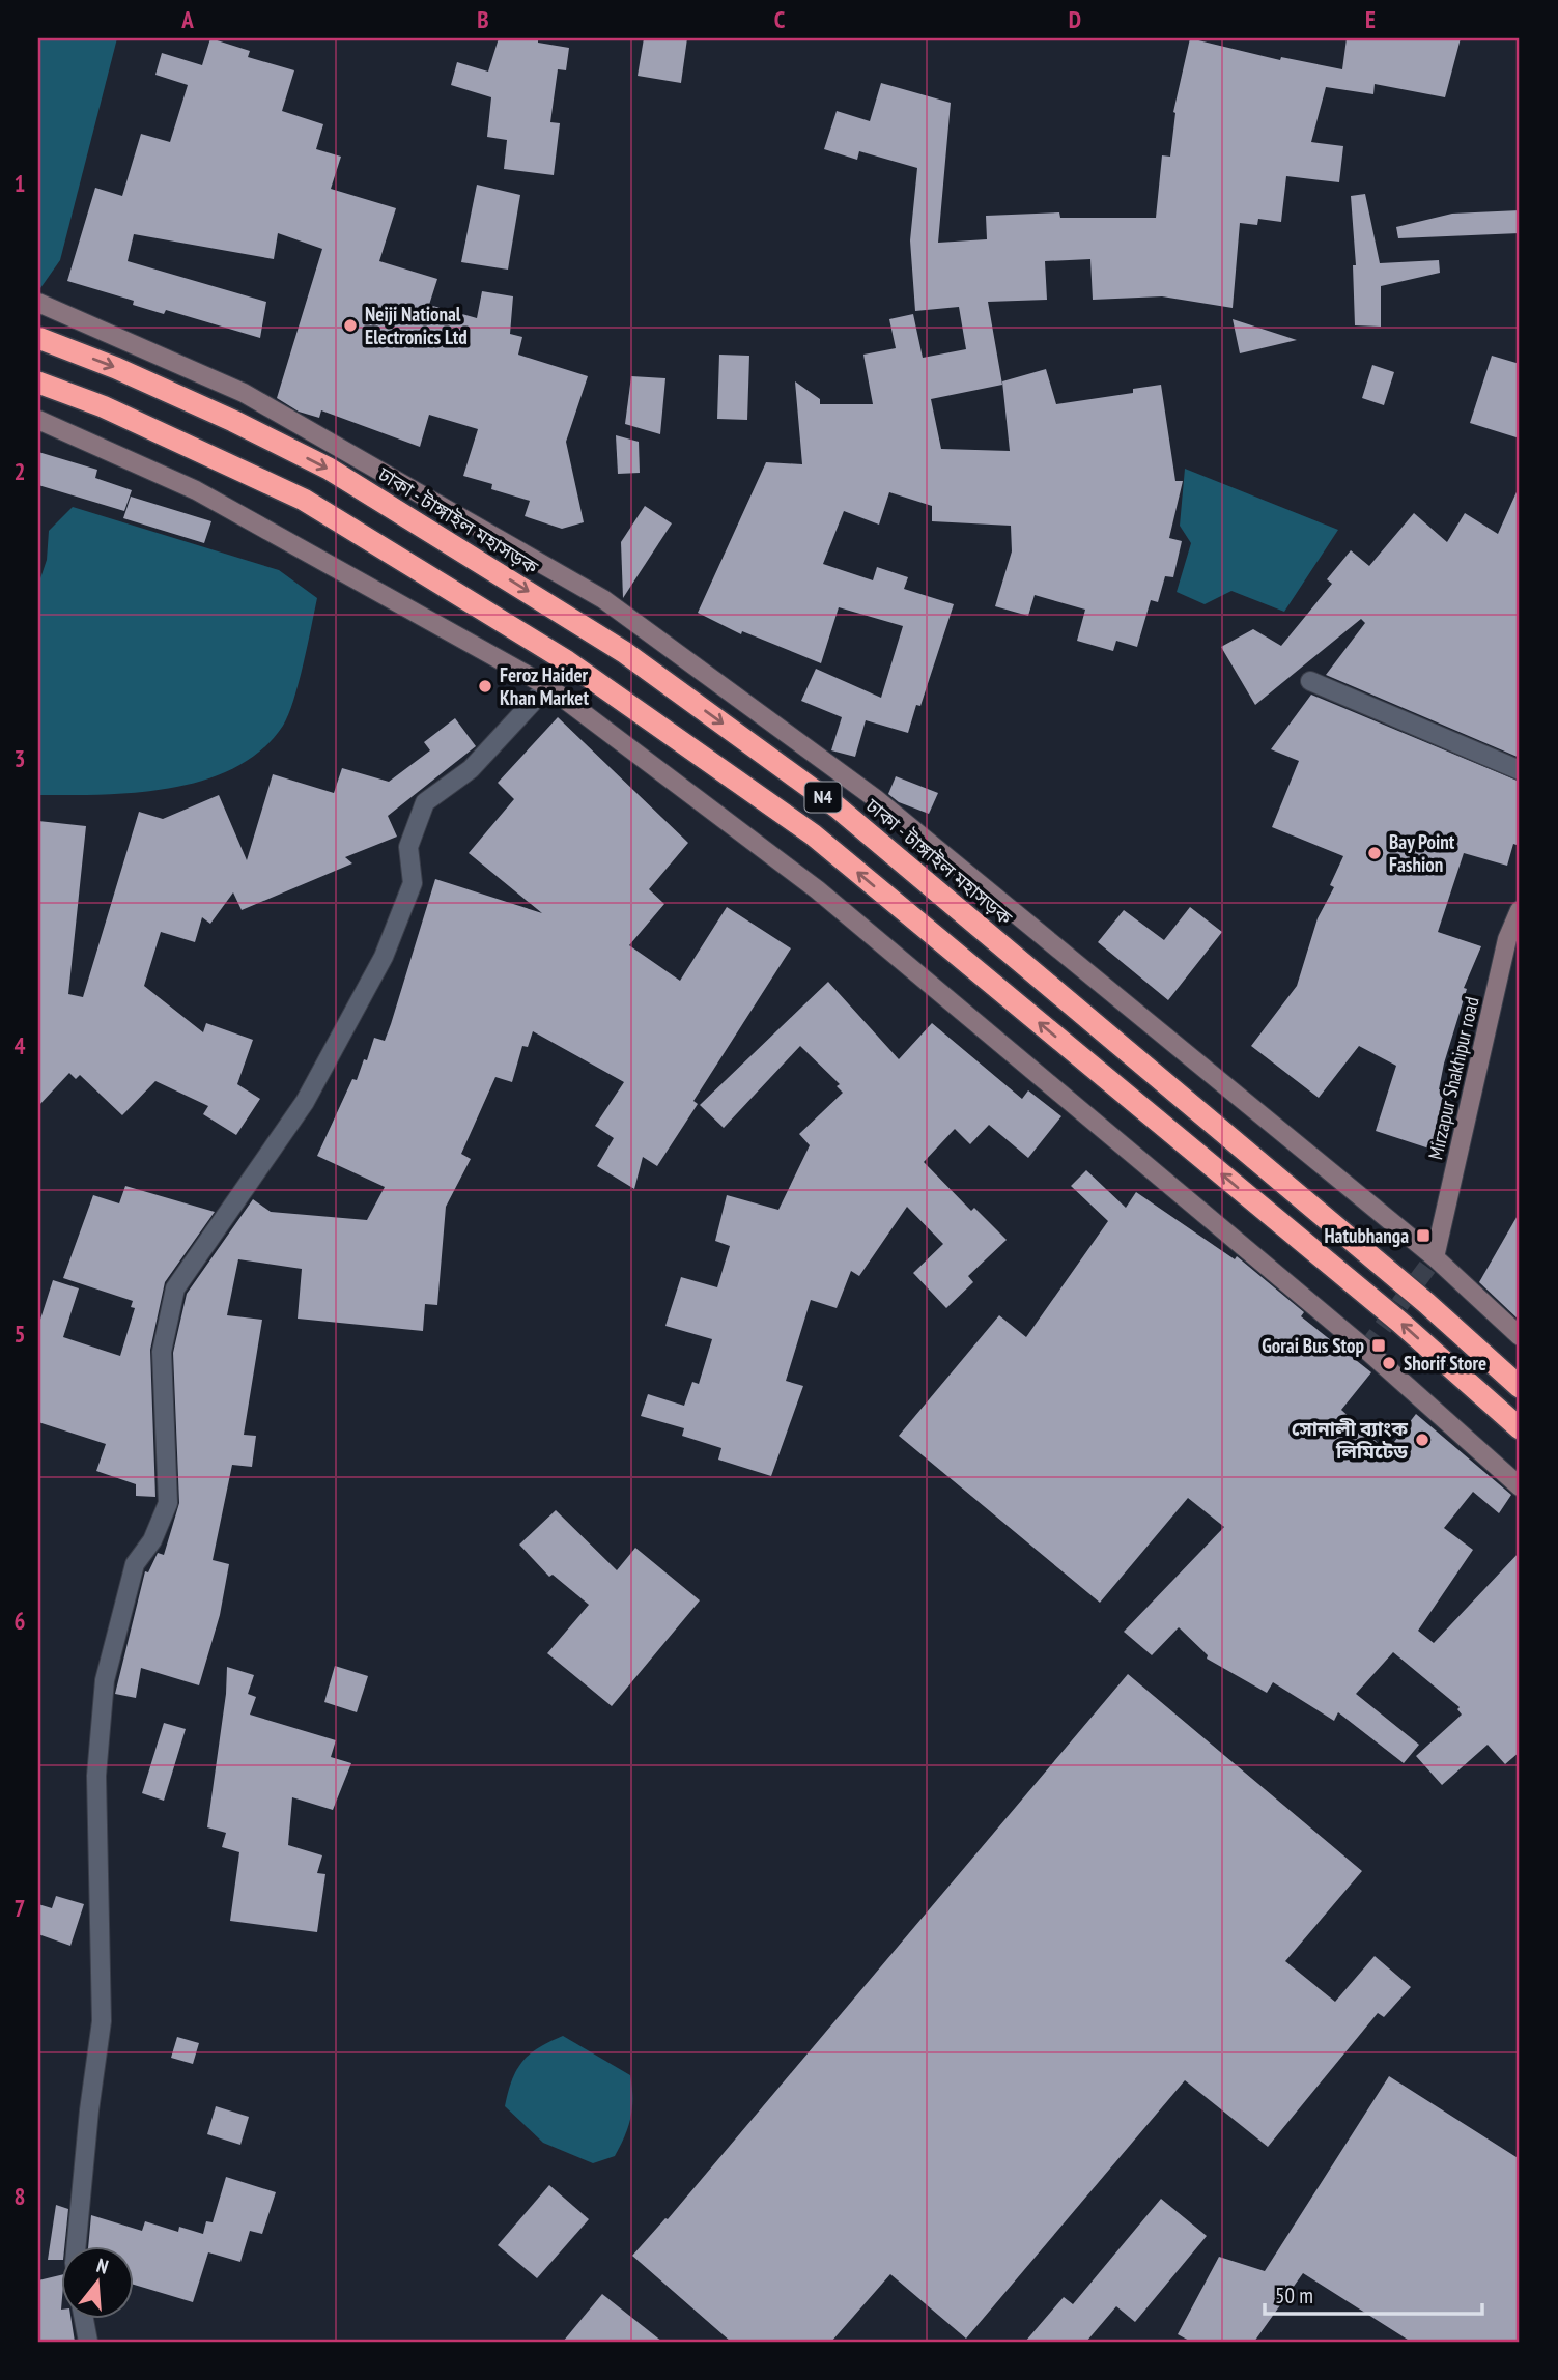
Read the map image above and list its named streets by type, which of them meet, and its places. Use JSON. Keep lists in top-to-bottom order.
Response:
{
  "streets": {
    "highway": ["ঢাকা - টাঙ্গাইল মহাসড়ক", "N4"],
    "main road": ["Mirzapur Shakhipur road"]
  },
  "places": {
    "other": [
      "Neiji National Electronics Ltd",
      "Feroz Haider Khan Market",
      "Bay Point Fashion",
      "Shorif Store",
      "সোনালী ব্যাংক লিমিটেড"
    ],
    "transit": ["Hatubhanga", "Gorai Bus Stop"]
  },
  "scale_bar": "50 m",
  "north": "top",
  "grid": {
    "columns": [
      "A",
      "B",
      "C",
      "D",
      "E"
    ],
    "rows": [
      "1",
      "2",
      "3",
      "4",
      "5",
      "6",
      "7",
      "8"
    ]
  }
}
